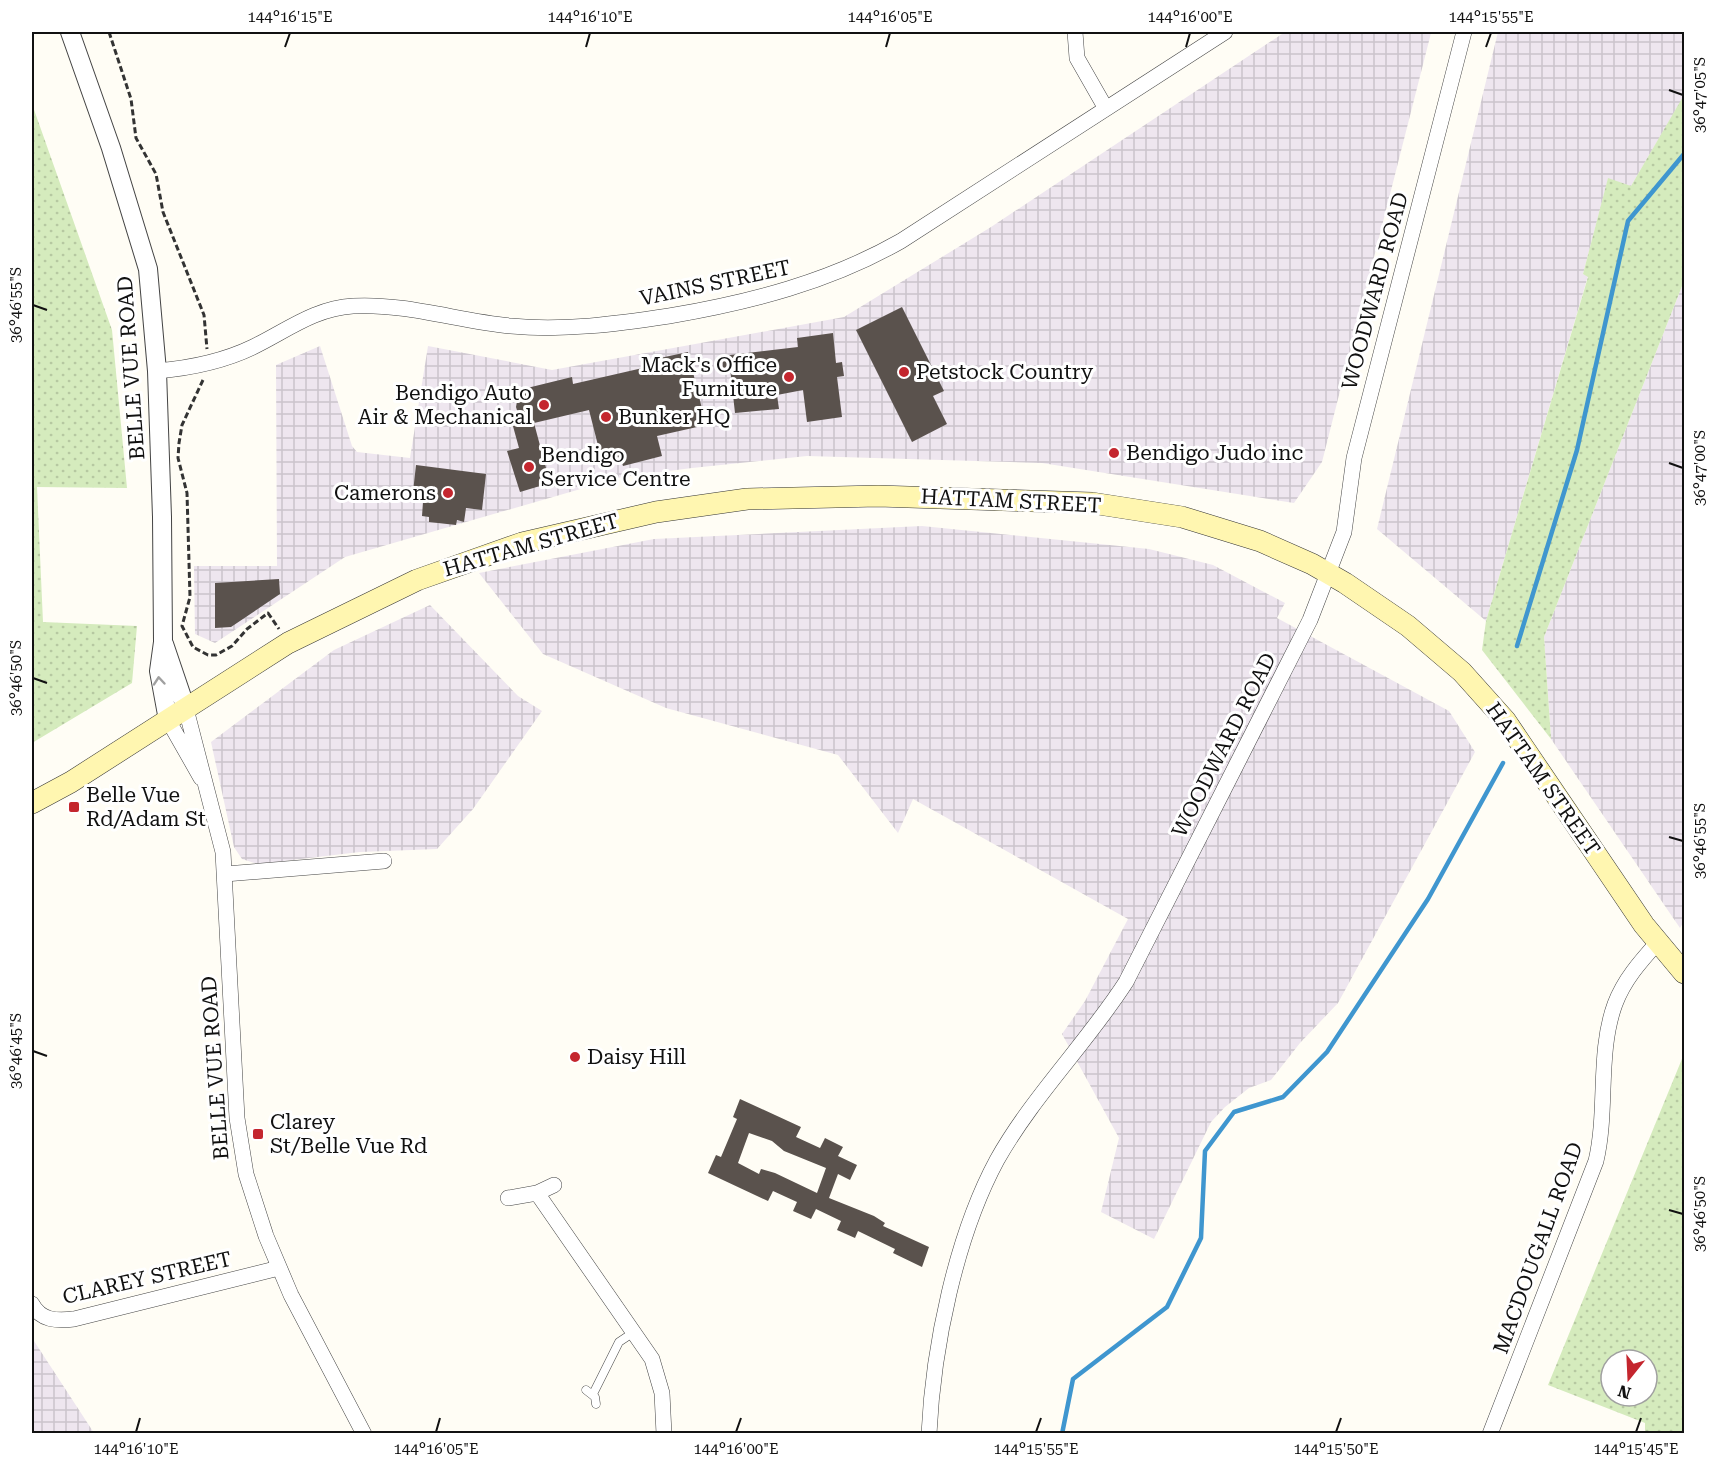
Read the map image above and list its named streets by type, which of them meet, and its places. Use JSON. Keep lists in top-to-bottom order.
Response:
{
  "streets": {
    "main road": ["HATTAM STREET"],
    "street": [
      "VAINS STREET",
      "WOODWARD ROAD",
      "BELLE VUE ROAD",
      "MACDOUGALL ROAD",
      "CLAREY STREET"
    ]
  },
  "crossings": [
    ["VAINS STREET", "BELLE VUE ROAD"],
    ["WOODWARD ROAD", "HATTAM STREET"],
    ["BELLE VUE ROAD", "HATTAM STREET"],
    ["BELLE VUE ROAD", "CLAREY STREET"],
    ["HATTAM STREET", "MACDOUGALL ROAD"]
  ],
  "places": {
    "other": [
      "Petstock Country",
      "Mack's Office Furniture",
      "Bendigo Auto Air & Mechanical",
      "Bunker HQ",
      "Bendigo Judo inc",
      "Bendigo Service Centre",
      "Camerons",
      "Daisy Hill"
    ],
    "transit": ["Belle Vue Rd/Adam St", "Clarey St/Belle Vue Rd"]
  },
  "north": "bottom",
  "coordinates": [
    "144°16'15\"E",
    "144°16'10\"E",
    "144°16'05\"E",
    "144°16'00\"E",
    "144°15'55\"E",
    "36°47'05\"S",
    "36°46'55\"S",
    "36°47'00\"S",
    "36°46'50\"S",
    "36°46'45\"S",
    "144°15'50\"E",
    "144°15'45\"E"
  ]
}
